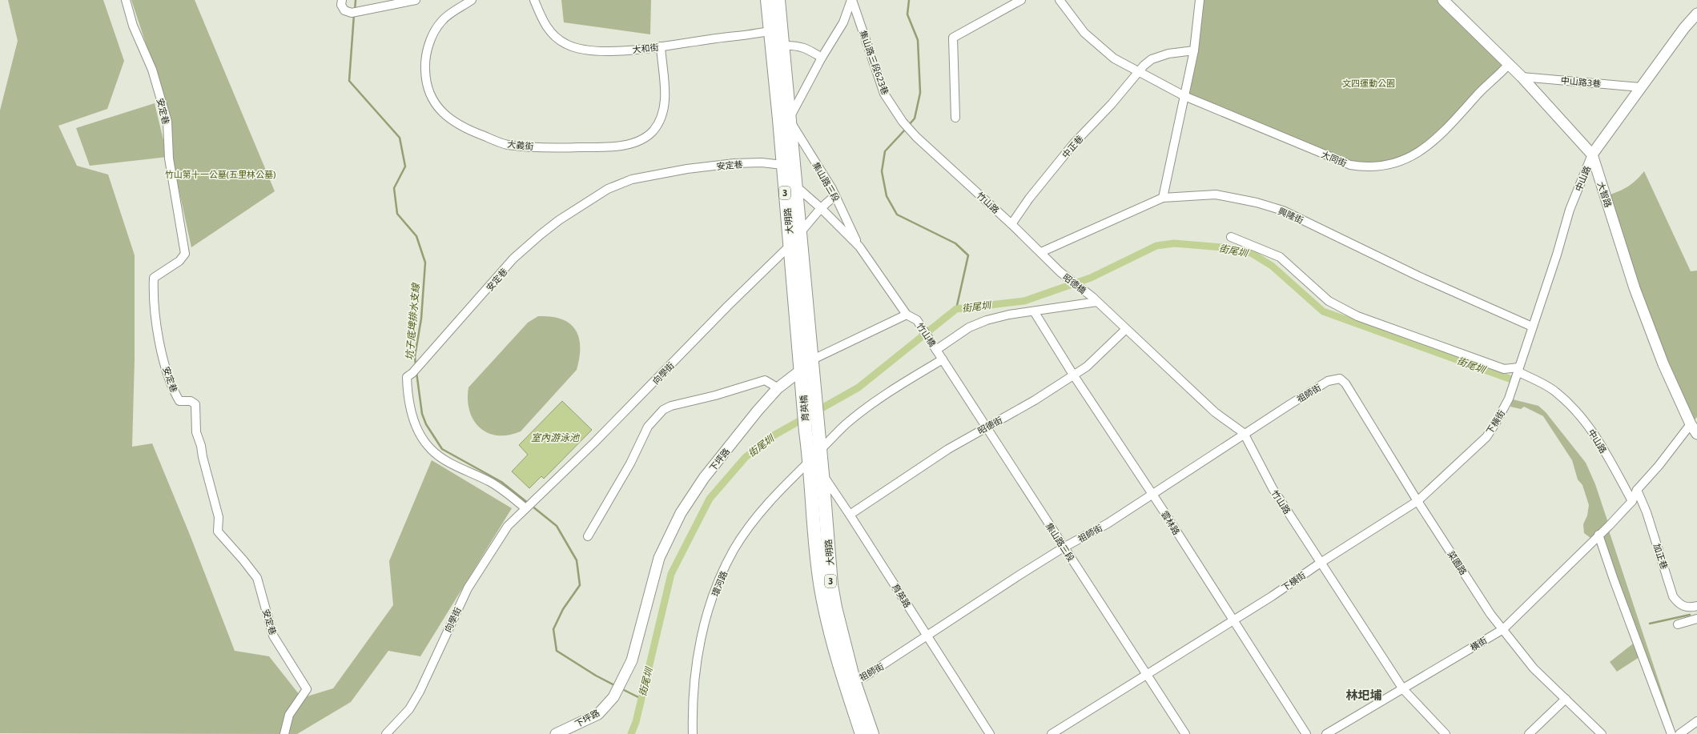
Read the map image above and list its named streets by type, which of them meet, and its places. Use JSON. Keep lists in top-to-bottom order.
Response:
{
  "streets": {
    "main road": ["3", "大明路", "育英橋"],
    "street": [
      "大和街",
      "集山路三段623巷",
      "中山路3巷",
      "安定巷",
      "大義街",
      "中正巷",
      "大同街",
      "中山路",
      "集山路三段",
      "大智路",
      "竹山路",
      "興隆街",
      "昭德橋",
      "竹山橋",
      "向學街",
      "祖師街",
      "下橫街",
      "昭德街",
      "下坪路",
      "雲林路",
      "加正巷",
      "菜園路",
      "環河路",
      "育英路",
      "橫街"
    ]
  },
  "crossings": [
    ["大和街", "大義街"],
    ["大和街", "大明路"],
    ["集山路三段623巷", "竹山路"],
    ["中山路3巷", "中山路"],
    ["中山路3巷", "大智路"],
    ["安定巷", "集山路三段"],
    ["安定巷", "大明路"],
    ["安定巷", "向學街"],
    ["中正巷", "大同街"],
    ["中正巷", "竹山路"],
    ["大同街", "大智路"],
    ["中山路", "大智路"],
    ["中山路", "興隆街"],
    ["中山路", "下橫街"],
    ["中山路", "橫街"],
    ["集山路三段", "大明路"],
    ["集山路三段", "竹山橋"],
    ["集山路三段", "祖師街"],
    ["集山路三段", "下橫街"],
    ["集山路三段", "昭德街"],
    ["集山路三段", "下坪路"],
    ["集山路三段", "環河路"],
    ["竹山路", "興隆街"],
    ["竹山路", "昭德橋"],
    ["竹山路", "祖師街"],
    ["竹山路", "下橫街"],
    ["竹山路", "昭德街"],
    ["竹山路", "橫街"],
    ["大明路", "向學街"],
    ["大明路", "祖師街"],
    ["大明路", "育英橋"],
    ["大明路", "下坪路"],
    ["大明路", "環河路"],
    ["大明路", "育英路"],
    ["祖師街", "雲林路"],
    ["祖師街", "菜園路"],
    ["祖師街", "育英路"],
    ["下橫街", "雲林路"],
    ["下橫街", "菜園路"],
    ["昭德街", "雲林路"],
    ["昭德街", "育英路"],
    ["菜園路", "橫街"],
    ["環河路", "育英路"]
  ],
  "districts": ["林圯埔"],
  "water": ["街尾圳", "坑子底埤排水支線", "室內游泳池"],
  "parks": ["文四運動公園", "竹山第十一公墓(五里林公墓)"]
}
